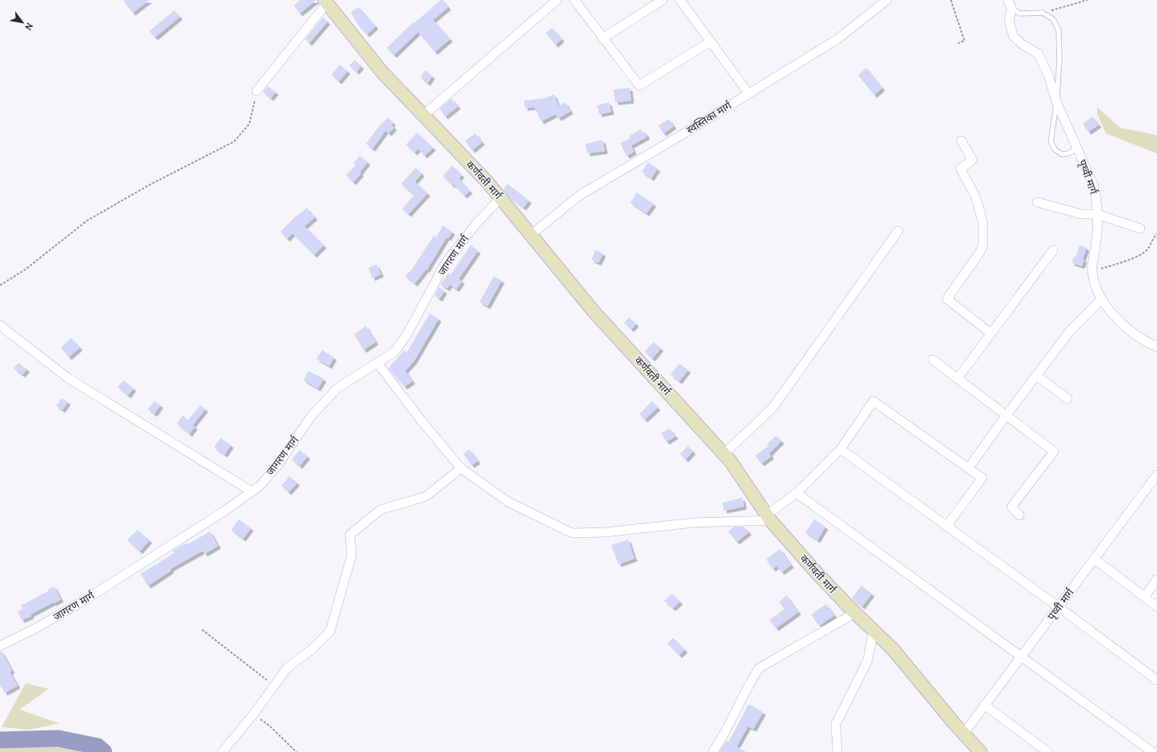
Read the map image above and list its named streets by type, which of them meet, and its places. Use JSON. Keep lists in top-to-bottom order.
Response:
{
  "streets": {
    "main road": ["कर्णवती मार्ग"],
    "street": ["स्वस्तिका मार्ग", "पृथ्वी मार्ग", "जागरण मार्ग"]
  },
  "crossings": [
    ["स्वस्तिका मार्ग", "कर्णवती मार्ग"],
    ["पृथ्वी मार्ग", "कर्णवती मार्ग"],
    ["कर्णवती मार्ग", "जागरण मार्ग"]
  ],
  "north": "bottom right"
}
